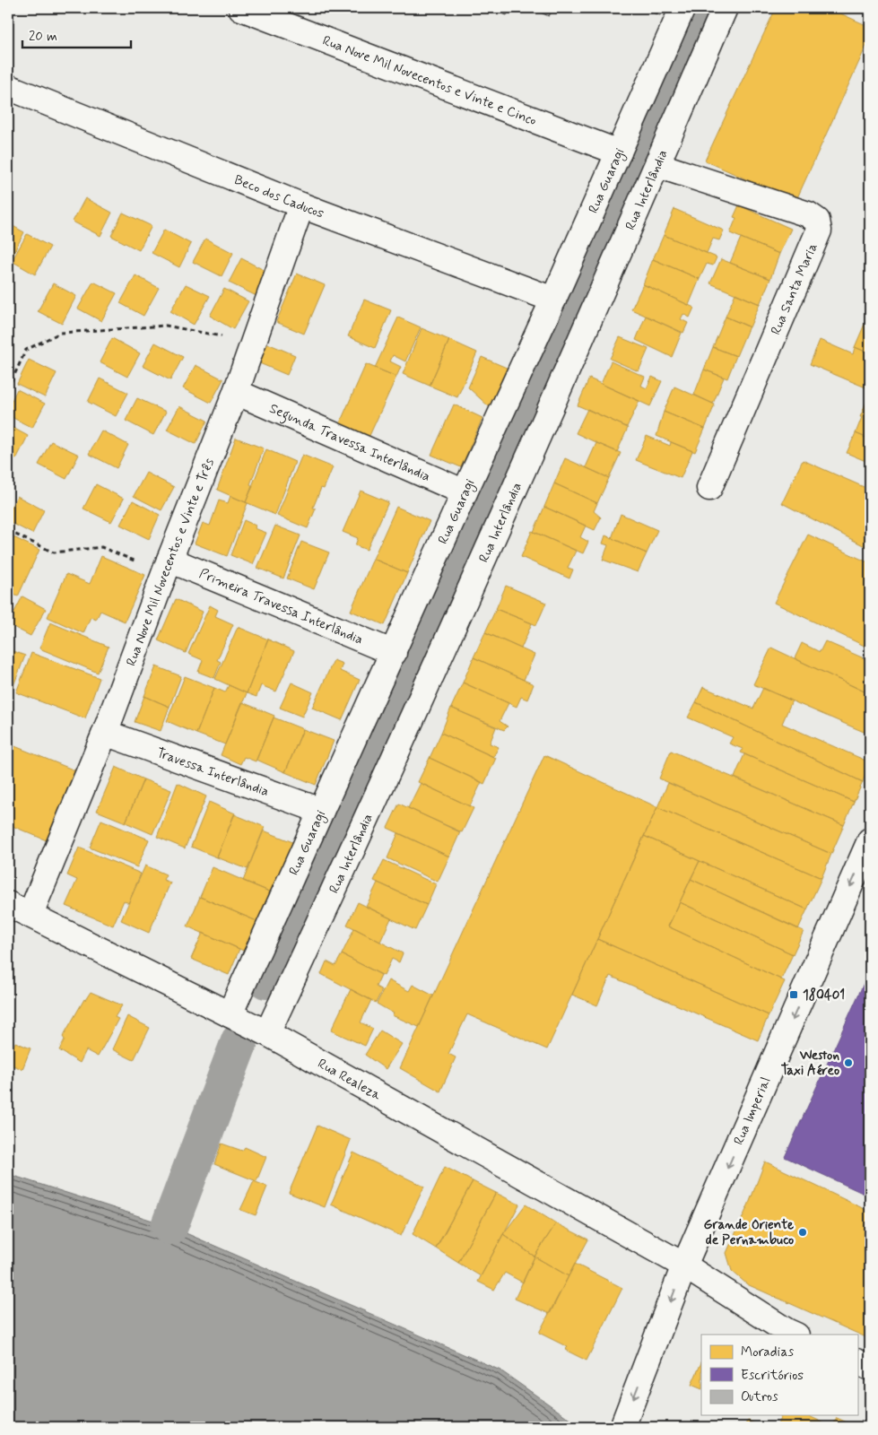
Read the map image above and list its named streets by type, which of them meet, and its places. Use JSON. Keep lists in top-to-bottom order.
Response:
{
  "streets": {
    "main road": [
      "Rua Nove Mil Novecentos e Vinte e Cinco",
      "Rua Guaragi",
      "Rua Interlândia",
      "Beco dos Caducos",
      "Rua Santa Maria",
      "Segunda Travessa Interlândia",
      "Rua Nove Mil Novecentos e Vinte e Três",
      "Primeira Travessa Interlândia",
      "Travessa Interlândia",
      "Rua Realeza",
      "Rua Imperial"
    ]
  },
  "crossings": [
    ["Rua Nove Mil Novecentos e Vinte e Cinco", "Rua Guaragi"],
    ["Rua Guaragi", "Beco dos Caducos"],
    ["Rua Guaragi", "Segunda Travessa Interlândia"],
    ["Rua Guaragi", "Primeira Travessa Interlândia"],
    ["Rua Guaragi", "Travessa Interlândia"],
    ["Rua Guaragi", "Rua Realeza"],
    ["Rua Interlândia", "Rua Santa Maria"],
    ["Rua Interlândia", "Rua Realeza"],
    ["Beco dos Caducos", "Rua Nove Mil Novecentos e Vinte e Três"],
    ["Segunda Travessa Interlândia", "Rua Nove Mil Novecentos e Vinte e Três"],
    ["Rua Nove Mil Novecentos e Vinte e Três", "Primeira Travessa Interlândia"],
    ["Rua Nove Mil Novecentos e Vinte e Três", "Travessa Interlândia"],
    ["Rua Nove Mil Novecentos e Vinte e Três", "Rua Realeza"],
    ["Rua Realeza", "Rua Imperial"]
  ],
  "one_way": ["Rua Imperial"],
  "places": {
    "transit": ["180401"],
    "other": ["Weston Taxi Aéreo", "Grande Oriente de Pernambuco"]
  },
  "legend": ["Moradias", "Escritórios", "Outros"],
  "scale_bar": "20 m"
}
